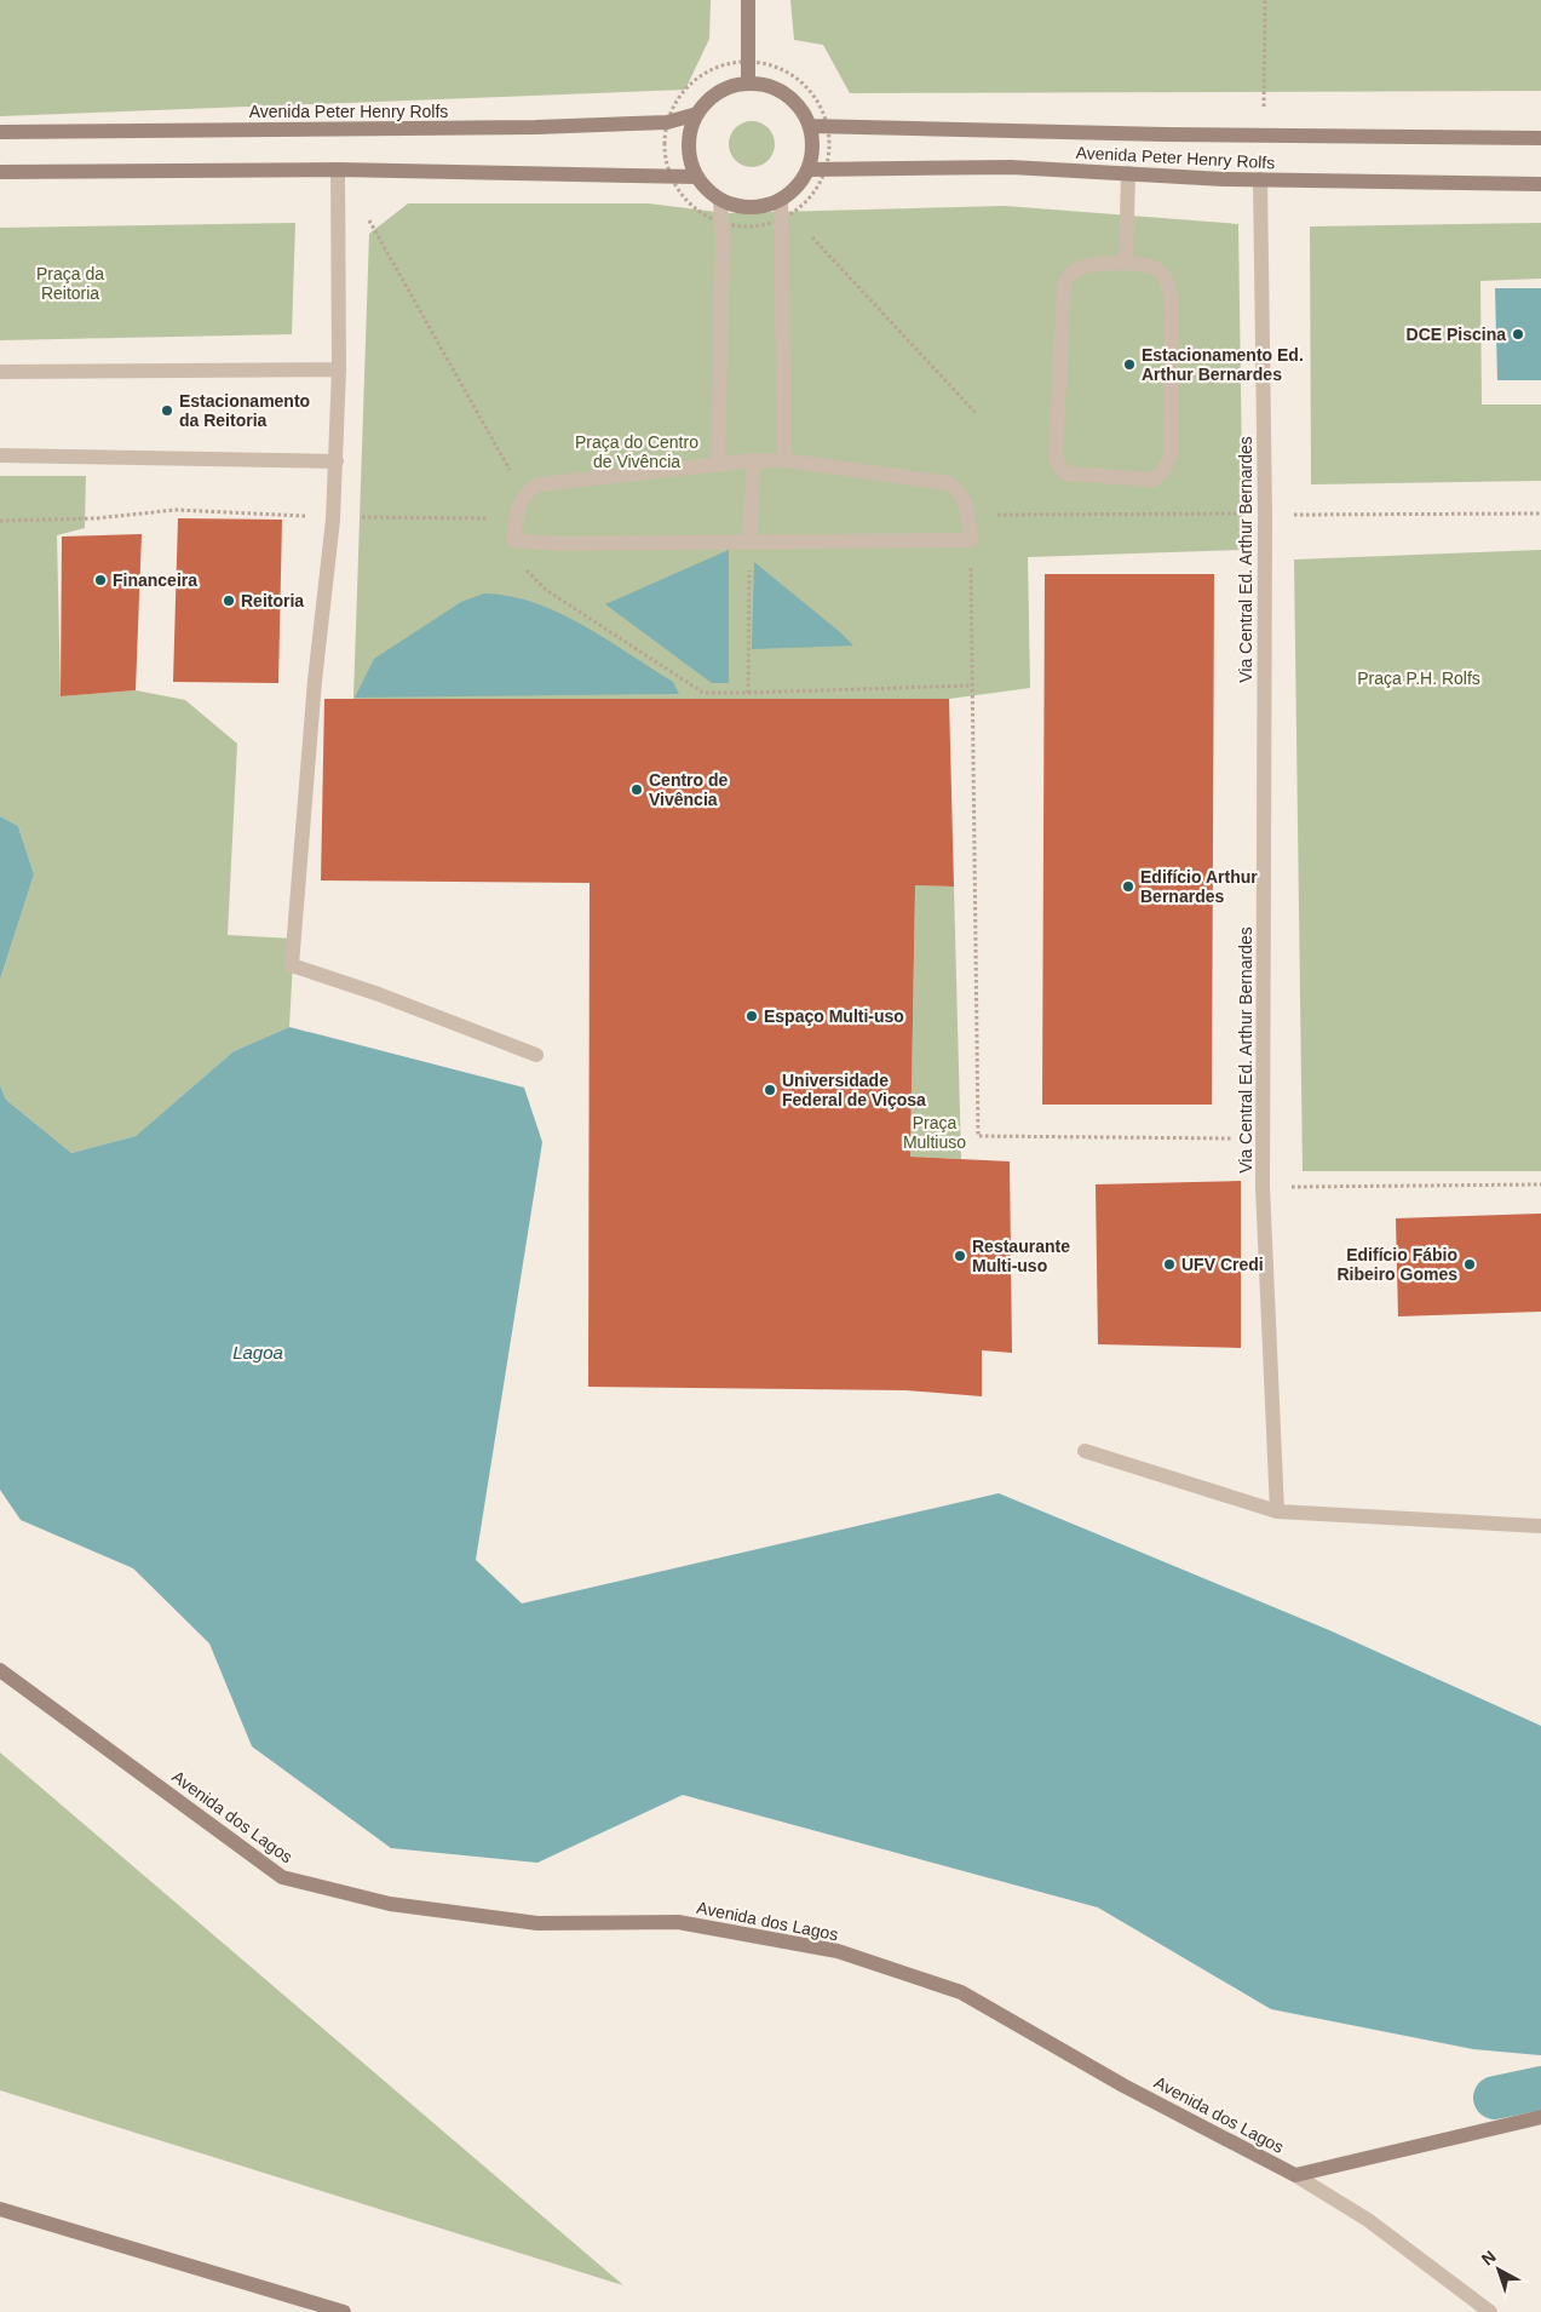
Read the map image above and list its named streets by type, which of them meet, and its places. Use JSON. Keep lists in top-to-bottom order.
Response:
{
  "streets": {
    "main road": ["Avenida Peter Henry Rolfs", "Avenida dos Lagos"],
    "street": ["Via Central Ed. Arthur Bernardes"]
  },
  "crossings": [
    ["Avenida Peter Henry Rolfs", "Via Central Ed. Arthur Bernardes"]
  ],
  "water": ["Lagoa"],
  "parks": [
    "Praça da Reitoria",
    "Praça do Centro de Vivência",
    "Praça P.H. Rolfs",
    "Praça Multiuso"
  ],
  "places": [
    "DCE Piscina",
    "Estacionamento Ed. Arthur Bernardes",
    "Estacionamento da Reitoria",
    "Financeira",
    "Reitoria",
    "Centro de Vivência",
    "Edifício Arthur Bernardes",
    "Espaço Multi-uso",
    "Universidade Federal de Viçosa",
    "Restaurante Multi-uso",
    "UFV Credi",
    "Edifício Fábio Ribeiro Gomes"
  ],
  "north": "top left"
}
